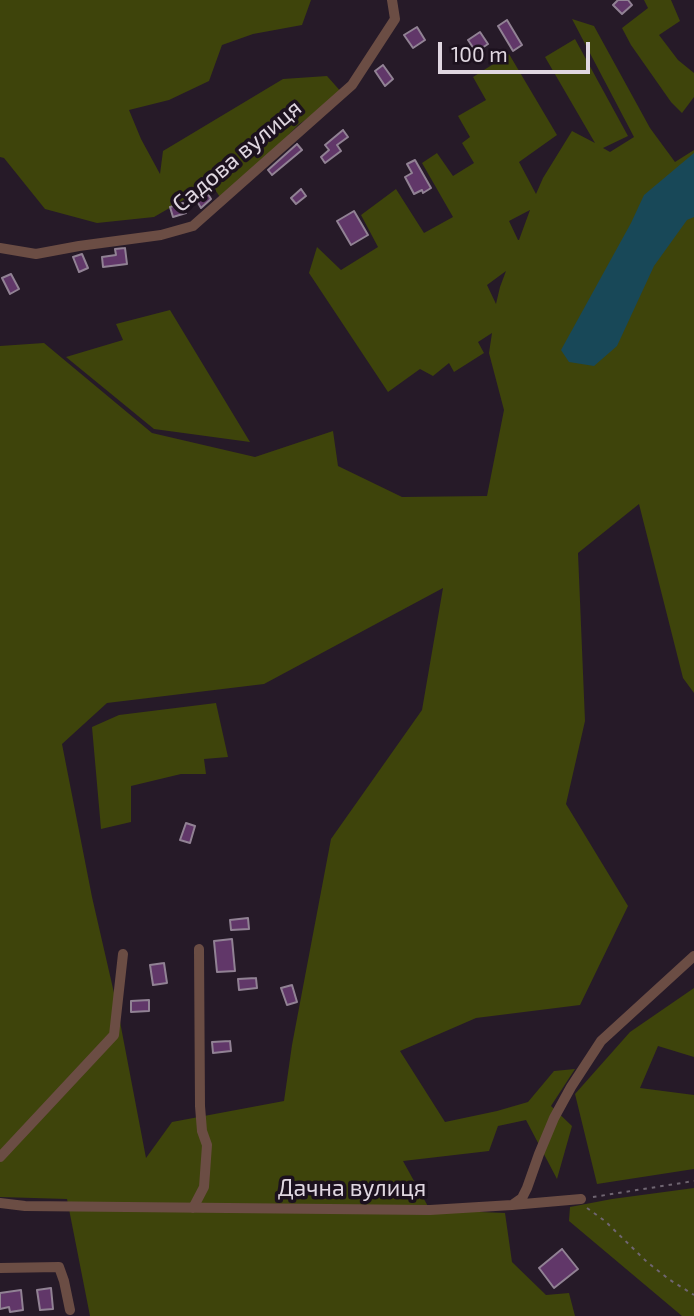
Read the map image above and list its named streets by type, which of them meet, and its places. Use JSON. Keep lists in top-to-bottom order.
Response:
{
  "streets": {
    "street": ["Садова вулиця", "Дачна вулиця"]
  },
  "scale_bar": "100 m"
}
